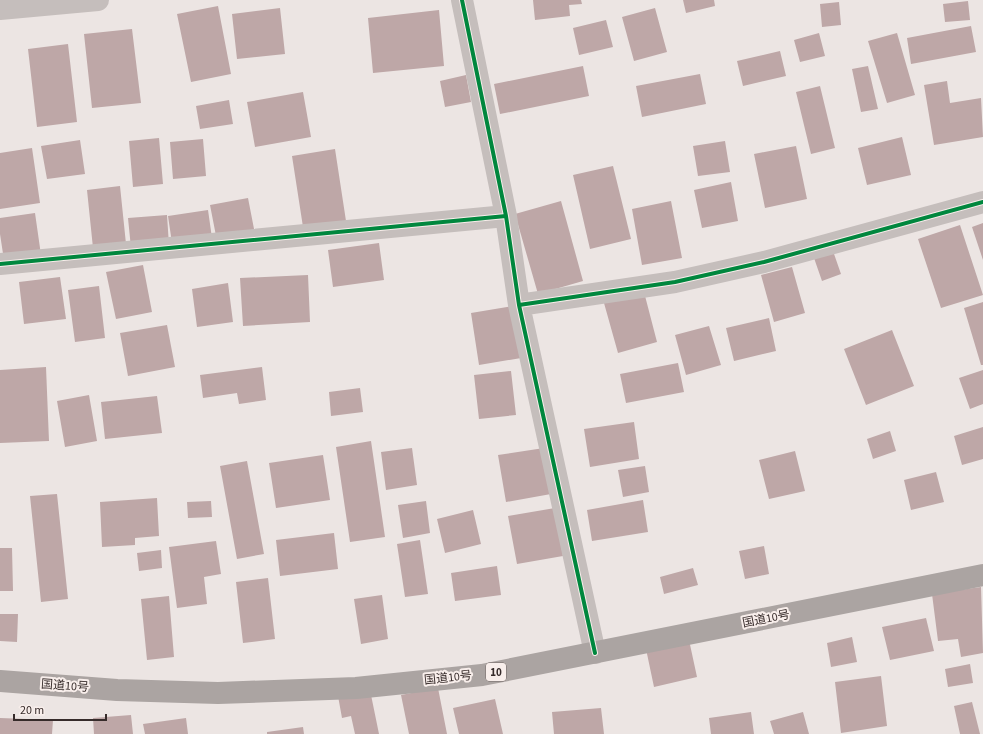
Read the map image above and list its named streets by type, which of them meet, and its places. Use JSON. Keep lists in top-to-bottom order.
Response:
{
  "streets": {
    "highway": ["国道10号", "10"]
  },
  "scale_bar": "20 m"
}
